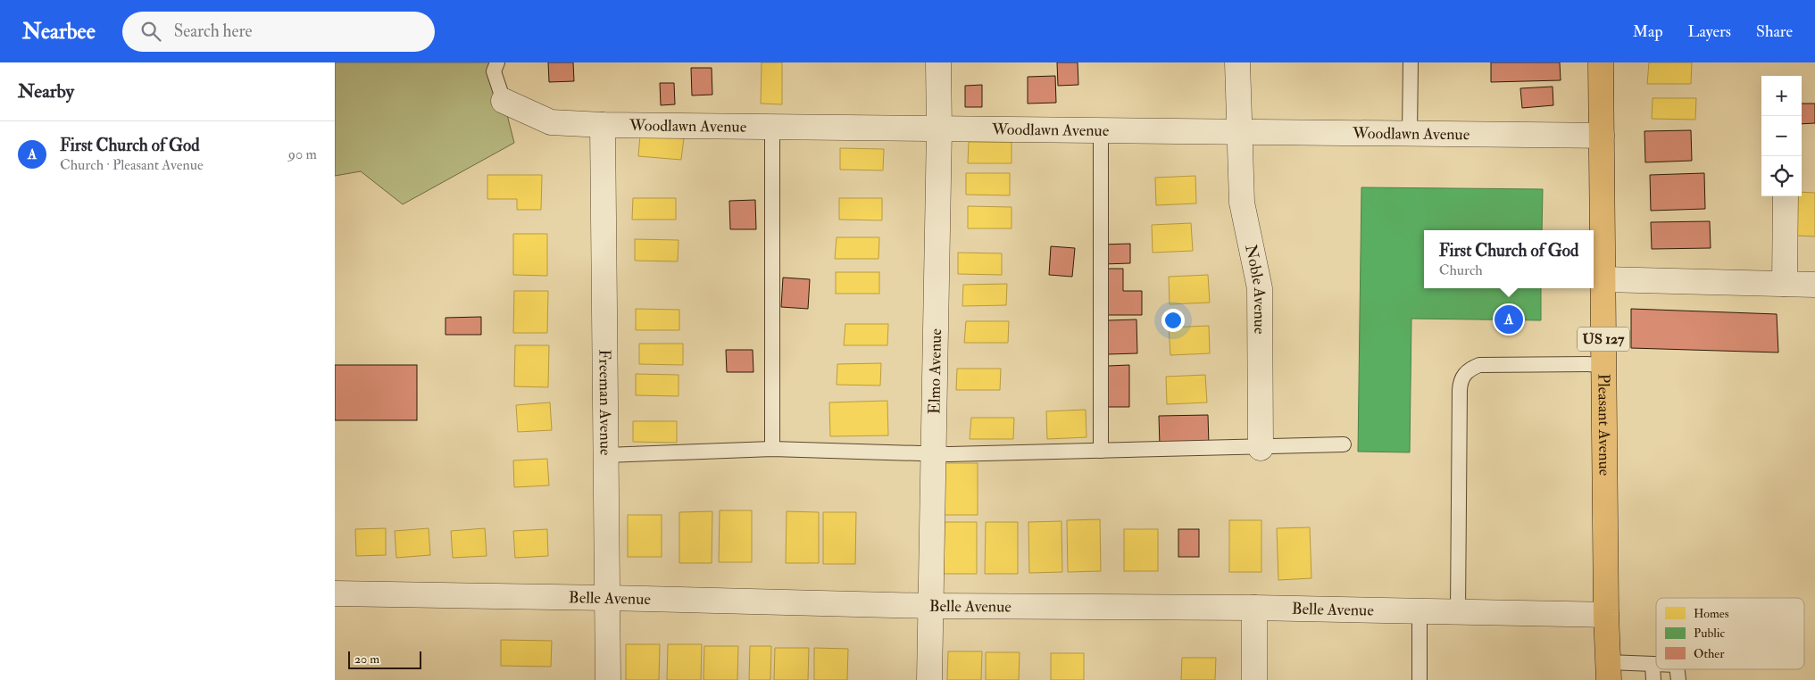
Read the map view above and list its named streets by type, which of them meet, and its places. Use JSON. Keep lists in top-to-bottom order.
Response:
{
  "streets": {
    "main road": ["US 127", "Pleasant Avenue"],
    "street": [
      "Woodlawn Avenue",
      "Noble Avenue",
      "Elmo Avenue",
      "Freeman Avenue",
      "Belle Avenue"
    ]
  },
  "crossings": [
    ["Woodlawn Avenue", "Noble Avenue"],
    ["Woodlawn Avenue", "Elmo Avenue"],
    ["Woodlawn Avenue", "Freeman Avenue"],
    ["Woodlawn Avenue", "Pleasant Avenue"],
    ["Elmo Avenue", "Belle Avenue"],
    ["Freeman Avenue", "Belle Avenue"],
    ["Pleasant Avenue", "Belle Avenue"]
  ],
  "legend": ["Homes", "Public", "Other"],
  "scale_bar": "20 m",
  "page": {
    "header": "Nearbee",
    "search": "Search here",
    "nav": ["Map", "Layers", "Share"],
    "heading": "Nearby",
    "map_buttons": ["+", "−"],
    "list": [
      {
        "mark": "A",
        "name": "First Church of God",
        "note": "Church · Pleasant Avenue",
        "value": "90 m"
      }
    ],
    "popup": ["First Church of God", "Church"],
    "pins": "A",
    "scale": "20 m"
  }
}
